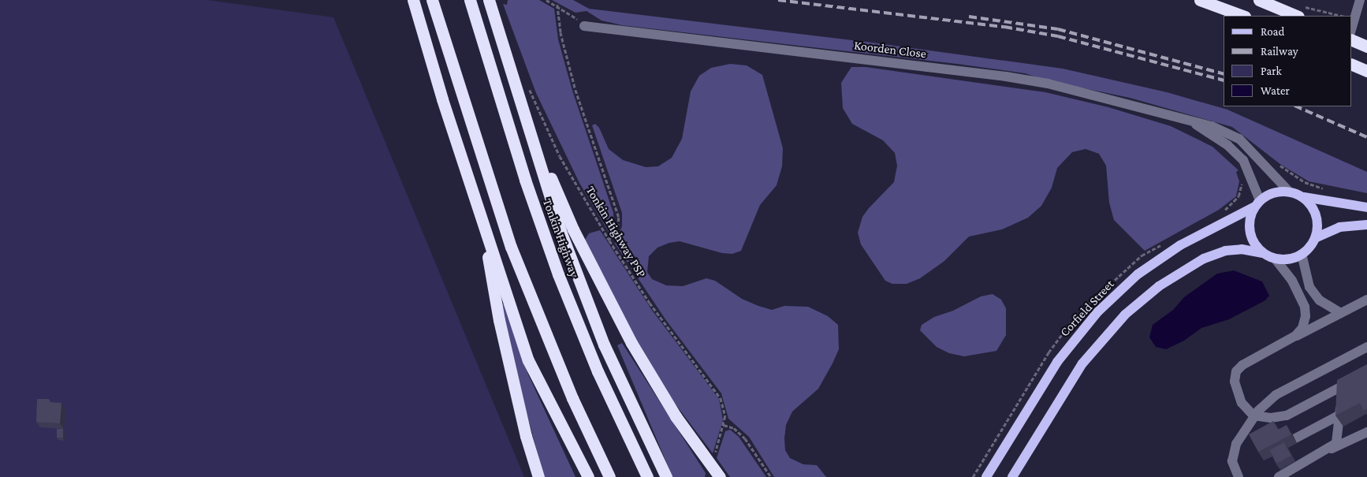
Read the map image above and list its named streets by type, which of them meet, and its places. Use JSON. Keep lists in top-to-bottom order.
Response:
{
  "streets": {
    "highway": ["Tonkin Highway"],
    "main road": ["Corfield Street"],
    "street": ["Koorden Close"],
    "path": ["Tonkin Highway PSP"]
  },
  "crossings": [
    ["Koorden Close", "Corfield Street"]
  ],
  "legend": [
    "Road",
    "Railway",
    "Park",
    "Water"
  ]
}
